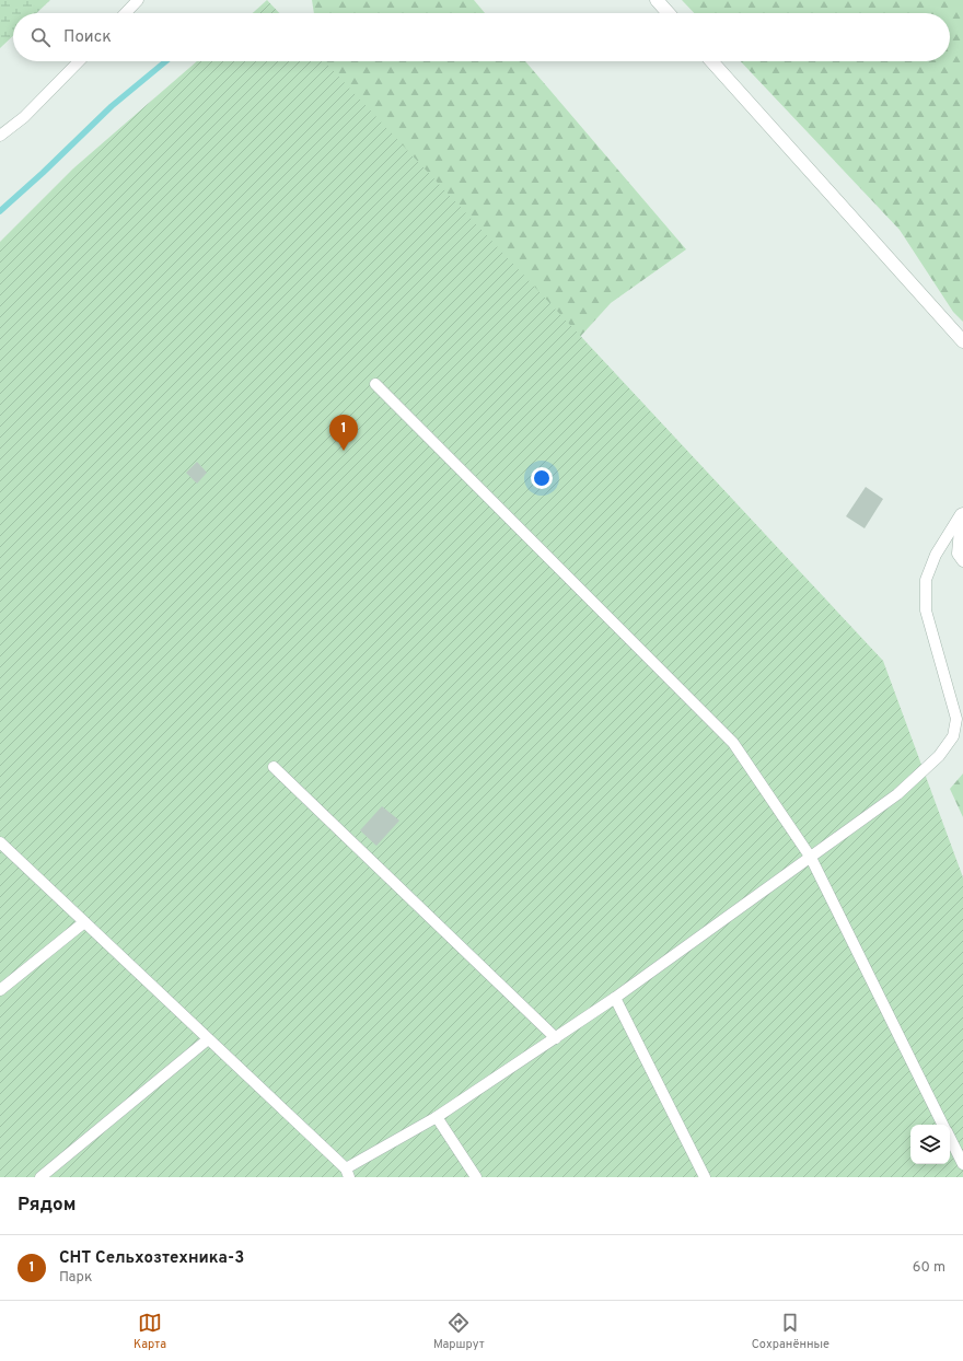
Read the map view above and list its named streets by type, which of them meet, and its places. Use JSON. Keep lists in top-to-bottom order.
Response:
{
  "page": {
    "search": "Поиск",
    "pins": "1",
    "heading": "Рядом",
    "list": [
      {
        "mark": "1",
        "name": "СНТ Сельхозтехника-3",
        "note": "Парк",
        "value": "60 m"
      }
    ],
    "nav": ["Карта", "Маршрут", "Сохранённые"]
  }
}
